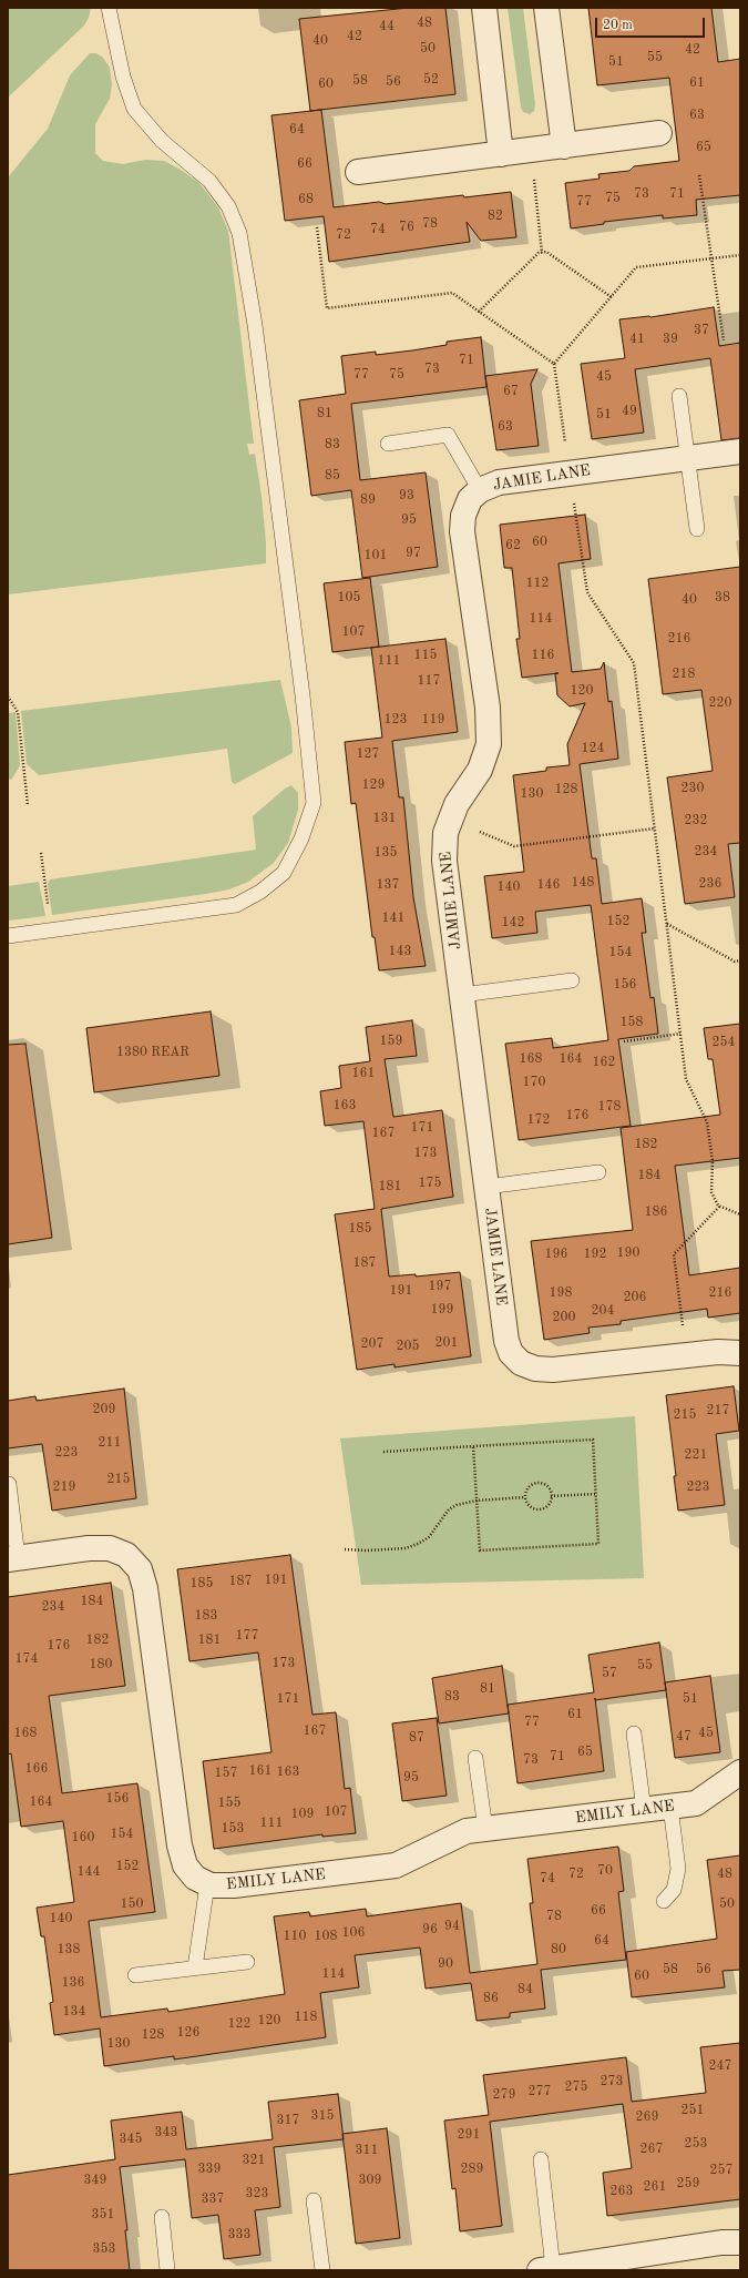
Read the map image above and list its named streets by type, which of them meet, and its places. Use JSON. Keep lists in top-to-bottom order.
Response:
{
  "streets": {
    "street": ["JAMIE LANE", "EMILY LANE"]
  },
  "house_numbers": [
    "48",
    "44",
    "42",
    "40",
    "50",
    "42",
    "55",
    "51",
    "52",
    "58",
    "56",
    "61",
    "60",
    "63",
    "64",
    "65",
    "66",
    "73",
    "71",
    "75",
    "68",
    "77",
    "82",
    "78",
    "76",
    "74",
    "72",
    "37",
    "41",
    "39",
    "71",
    "73",
    "77",
    "75",
    "45",
    "67",
    "49",
    "81",
    "51",
    "63",
    "83",
    "85",
    "93",
    "89",
    "95",
    "60",
    "62",
    "97",
    "101",
    "112",
    "105",
    "38",
    "40",
    "114",
    "107",
    "216",
    "115",
    "116",
    "111",
    "218",
    "117",
    "120",
    "220",
    "123",
    "119",
    "124",
    "127",
    "129",
    "230",
    "128",
    "130",
    "131",
    "232",
    "234",
    "135",
    "148",
    "236",
    "137",
    "146",
    "140",
    "141",
    "152",
    "142",
    "143",
    "154",
    "156",
    "158",
    "159",
    "254",
    "1380 REAR",
    "168",
    "164",
    "162",
    "161",
    "170",
    "163",
    "178",
    "176",
    "172",
    "171",
    "167",
    "182",
    "173",
    "184",
    "175",
    "181",
    "186",
    "185",
    "190",
    "196",
    "192",
    "187",
    "197",
    "191",
    "198",
    "216",
    "206",
    "199",
    "204",
    "200",
    "201",
    "207",
    "205",
    "209",
    "217",
    "215",
    "211",
    "223",
    "221",
    "215",
    "219",
    "223",
    "191",
    "187",
    "185",
    "184",
    "234",
    "183",
    "177",
    "182",
    "181",
    "176",
    "174",
    "173",
    "180",
    "55",
    "57",
    "81",
    "83",
    "171",
    "51",
    "61",
    "77",
    "167",
    "168",
    "45",
    "47",
    "87",
    "65",
    "71",
    "73",
    "166",
    "161",
    "163",
    "157",
    "95",
    "156",
    "164",
    "155",
    "107",
    "109",
    "111",
    "153",
    "154",
    "160",
    "152",
    "70",
    "144",
    "72",
    "48",
    "74",
    "150",
    "50",
    "66",
    "78",
    "140",
    "94",
    "96",
    "106",
    "110",
    "108",
    "64",
    "138",
    "80",
    "90",
    "58",
    "56",
    "114",
    "60",
    "136",
    "84",
    "86",
    "134",
    "118",
    "120",
    "122",
    "126",
    "128",
    "130",
    "247",
    "273",
    "275",
    "277",
    "279",
    "251",
    "315",
    "269",
    "317",
    "343",
    "291",
    "345",
    "253",
    "267",
    "311",
    "321",
    "339",
    "289",
    "257",
    "349",
    "309",
    "259",
    "261",
    "263",
    "323",
    "337",
    "351",
    "333",
    "353"
  ],
  "scale_bar": "20 m"
}
